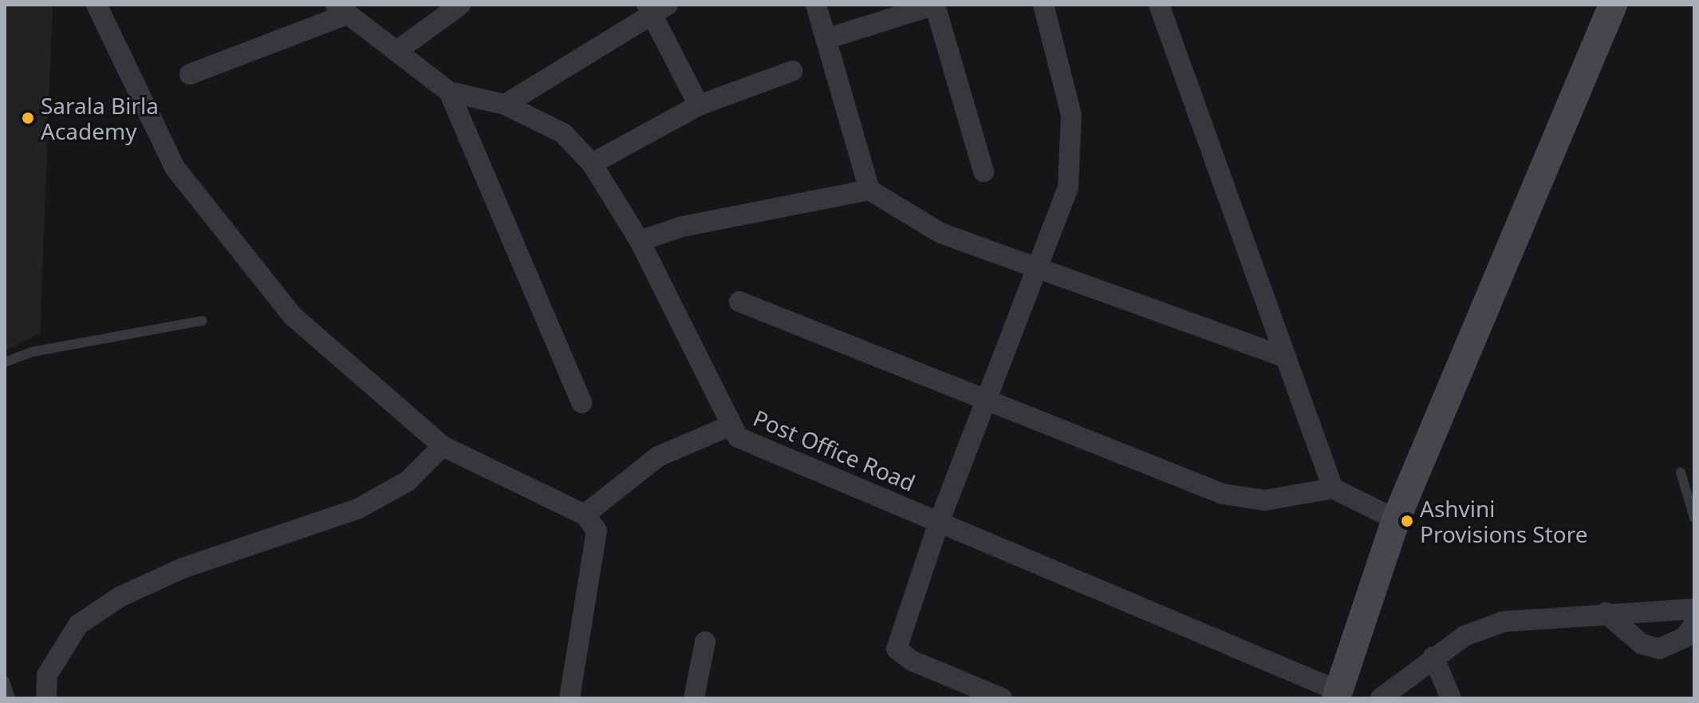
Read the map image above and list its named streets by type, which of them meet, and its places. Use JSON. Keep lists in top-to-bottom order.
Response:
{
  "streets": {
    "street": ["Post Office Road"]
  },
  "places": ["Sarala Birla Academy", "Ashvini Provisions Store"]
}
